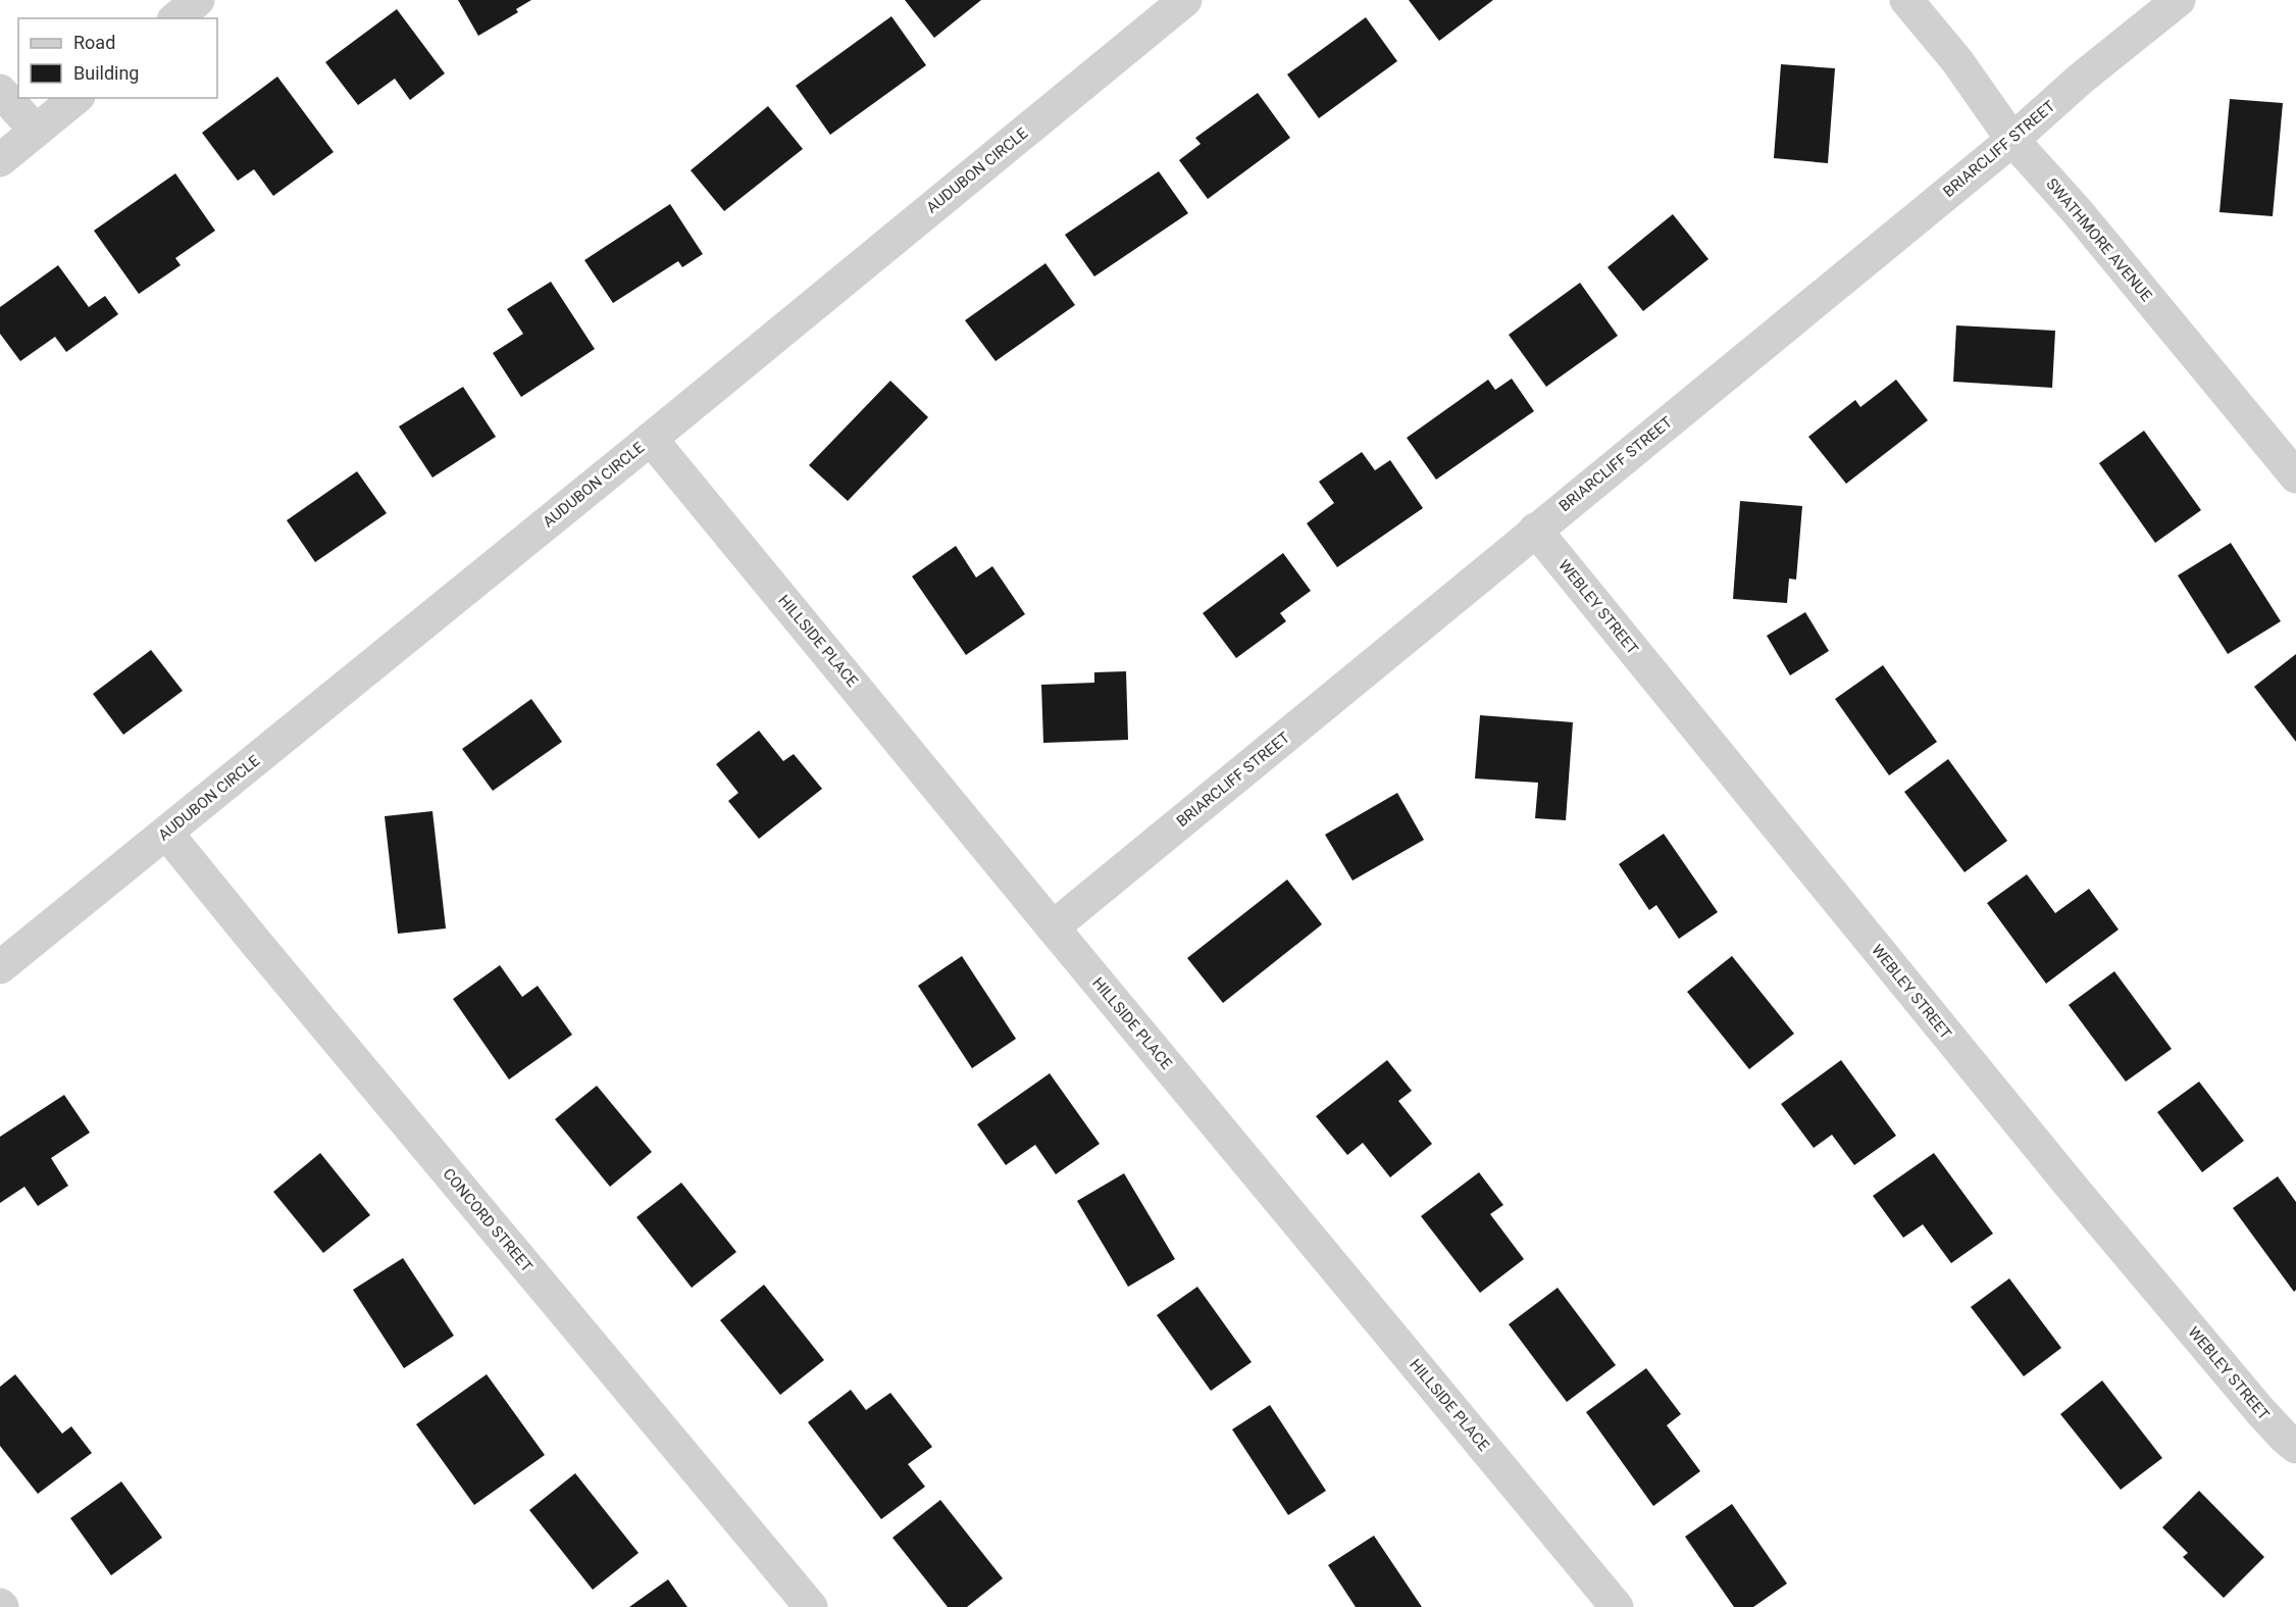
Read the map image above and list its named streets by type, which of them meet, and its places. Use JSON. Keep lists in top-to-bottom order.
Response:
{
  "streets": {
    "street": [
      "BRIARCLIFF STREET",
      "AUDUBON CIRCLE",
      "SWATHMORE AVENUE",
      "WEBLEY STREET",
      "HILLSIDE PLACE",
      "CONCORD STREET"
    ]
  },
  "crossings": [
    ["BRIARCLIFF STREET", "SWATHMORE AVENUE"],
    ["BRIARCLIFF STREET", "WEBLEY STREET"],
    ["BRIARCLIFF STREET", "HILLSIDE PLACE"],
    ["AUDUBON CIRCLE", "HILLSIDE PLACE"],
    ["AUDUBON CIRCLE", "CONCORD STREET"]
  ],
  "legend": ["Road", "Building"]
}
